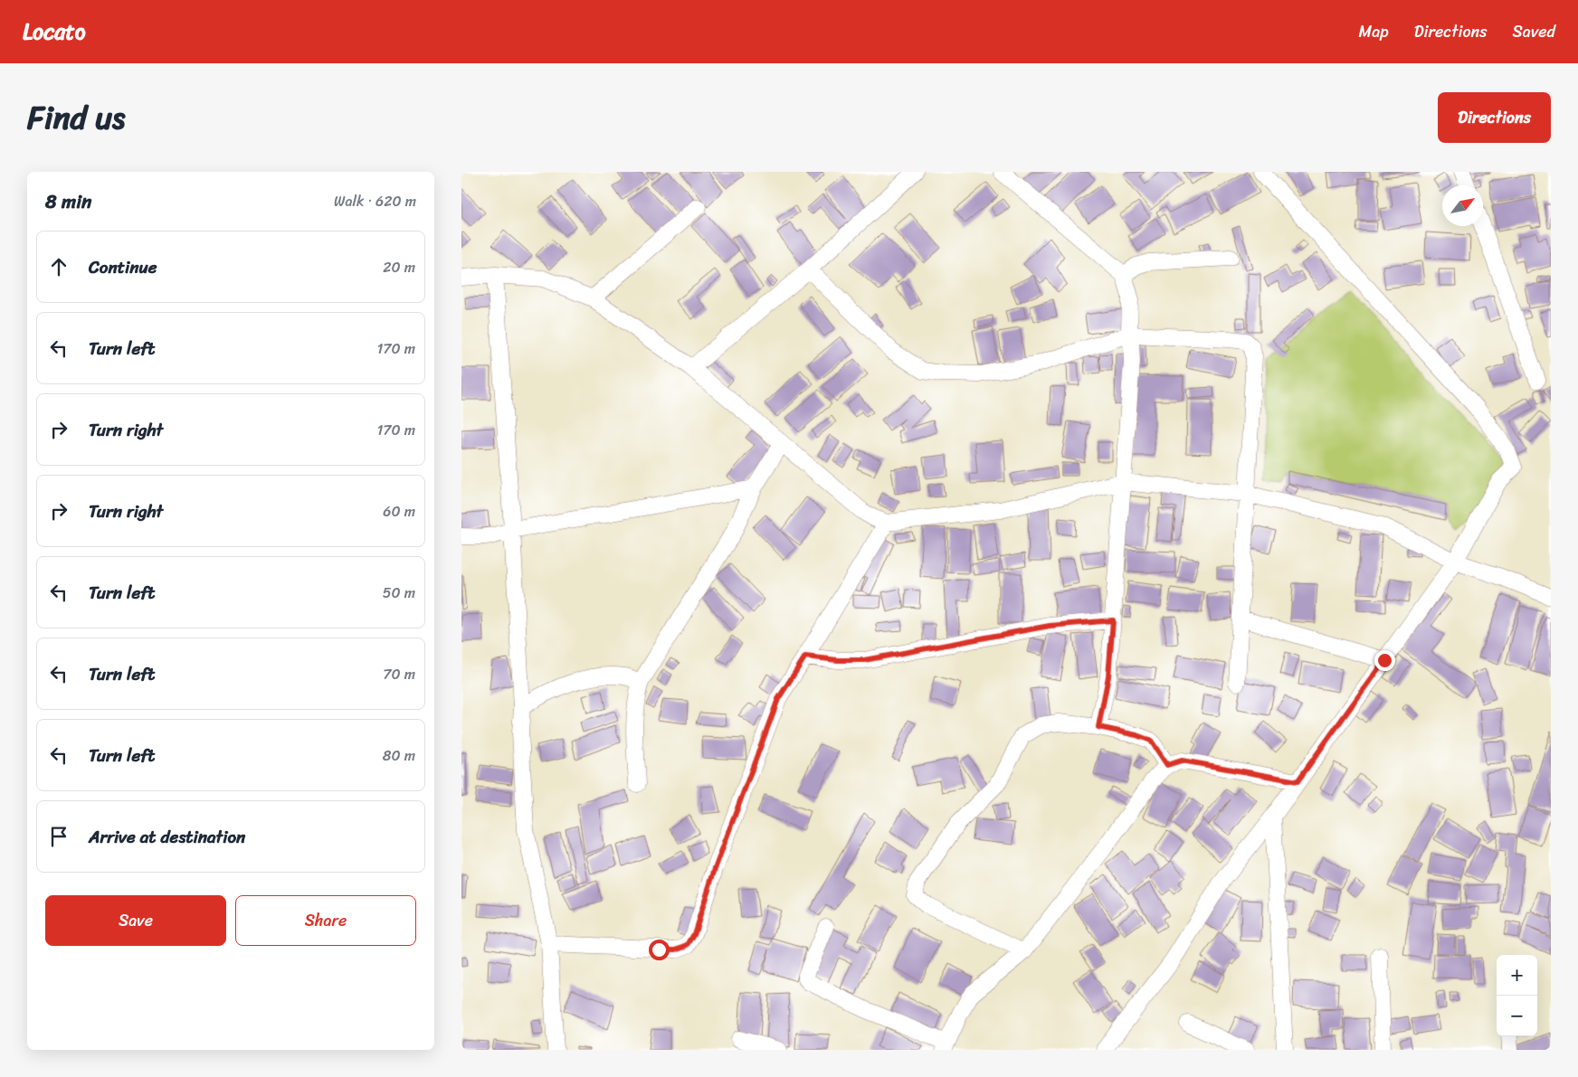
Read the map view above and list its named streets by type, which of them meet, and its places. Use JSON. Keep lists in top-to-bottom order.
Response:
{
  "north": "top right",
  "page": {
    "header": "Locato",
    "nav": ["Map", "Directions", "Saved"],
    "title": "Find us",
    "buttons": [
      "Directions",
      ["Save", "Share"]
    ],
    "heading": ["8 min", "Walk · 620 m"],
    "list": [
      ["Continue", "20 m"],
      ["Turn left", "170 m"],
      ["Turn right", "170 m"],
      ["Turn right", "60 m"],
      ["Turn left", "50 m"],
      ["Turn left", "70 m"],
      ["Turn left", "80 m"],
      "Arrive at destination"
    ],
    "map_buttons": ["+", "−"]
  }
}
